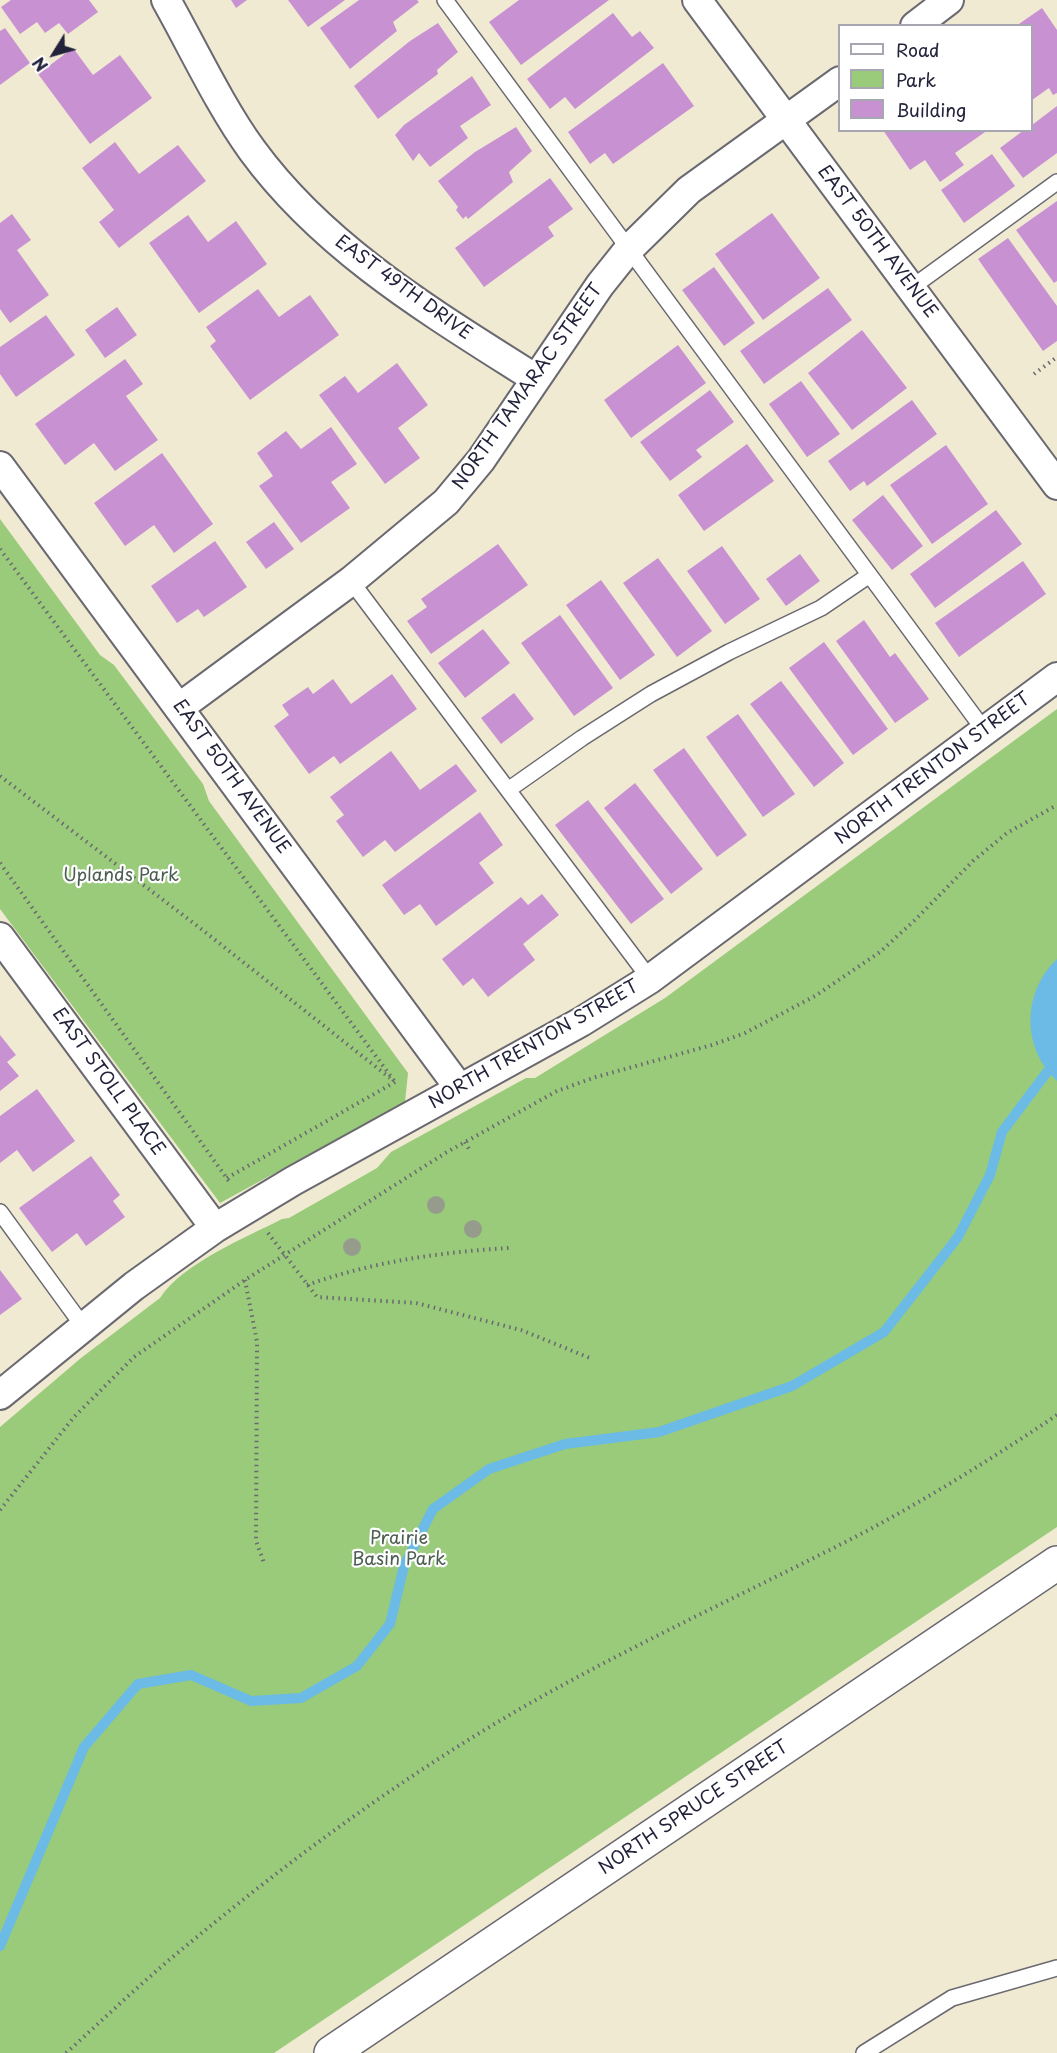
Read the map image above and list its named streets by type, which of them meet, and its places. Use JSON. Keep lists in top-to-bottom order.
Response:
{
  "streets": {
    "street": [
      "EAST 50TH AVENUE",
      "EAST 49TH DRIVE",
      "NORTH TAMARAC STREET",
      "NORTH TRENTON STREET",
      "EAST STOLL PLACE",
      "NORTH SPRUCE STREET"
    ]
  },
  "crossings": [
    ["EAST 50TH AVENUE", "NORTH TAMARAC STREET"],
    ["EAST 50TH AVENUE", "NORTH TRENTON STREET"],
    ["EAST 49TH DRIVE", "NORTH TAMARAC STREET"],
    ["NORTH TRENTON STREET", "EAST STOLL PLACE"]
  ],
  "parks": ["Uplands Park", "Prairie Basin Park"],
  "legend": ["Road", "Park", "Building"],
  "north": "bottom left"
}
